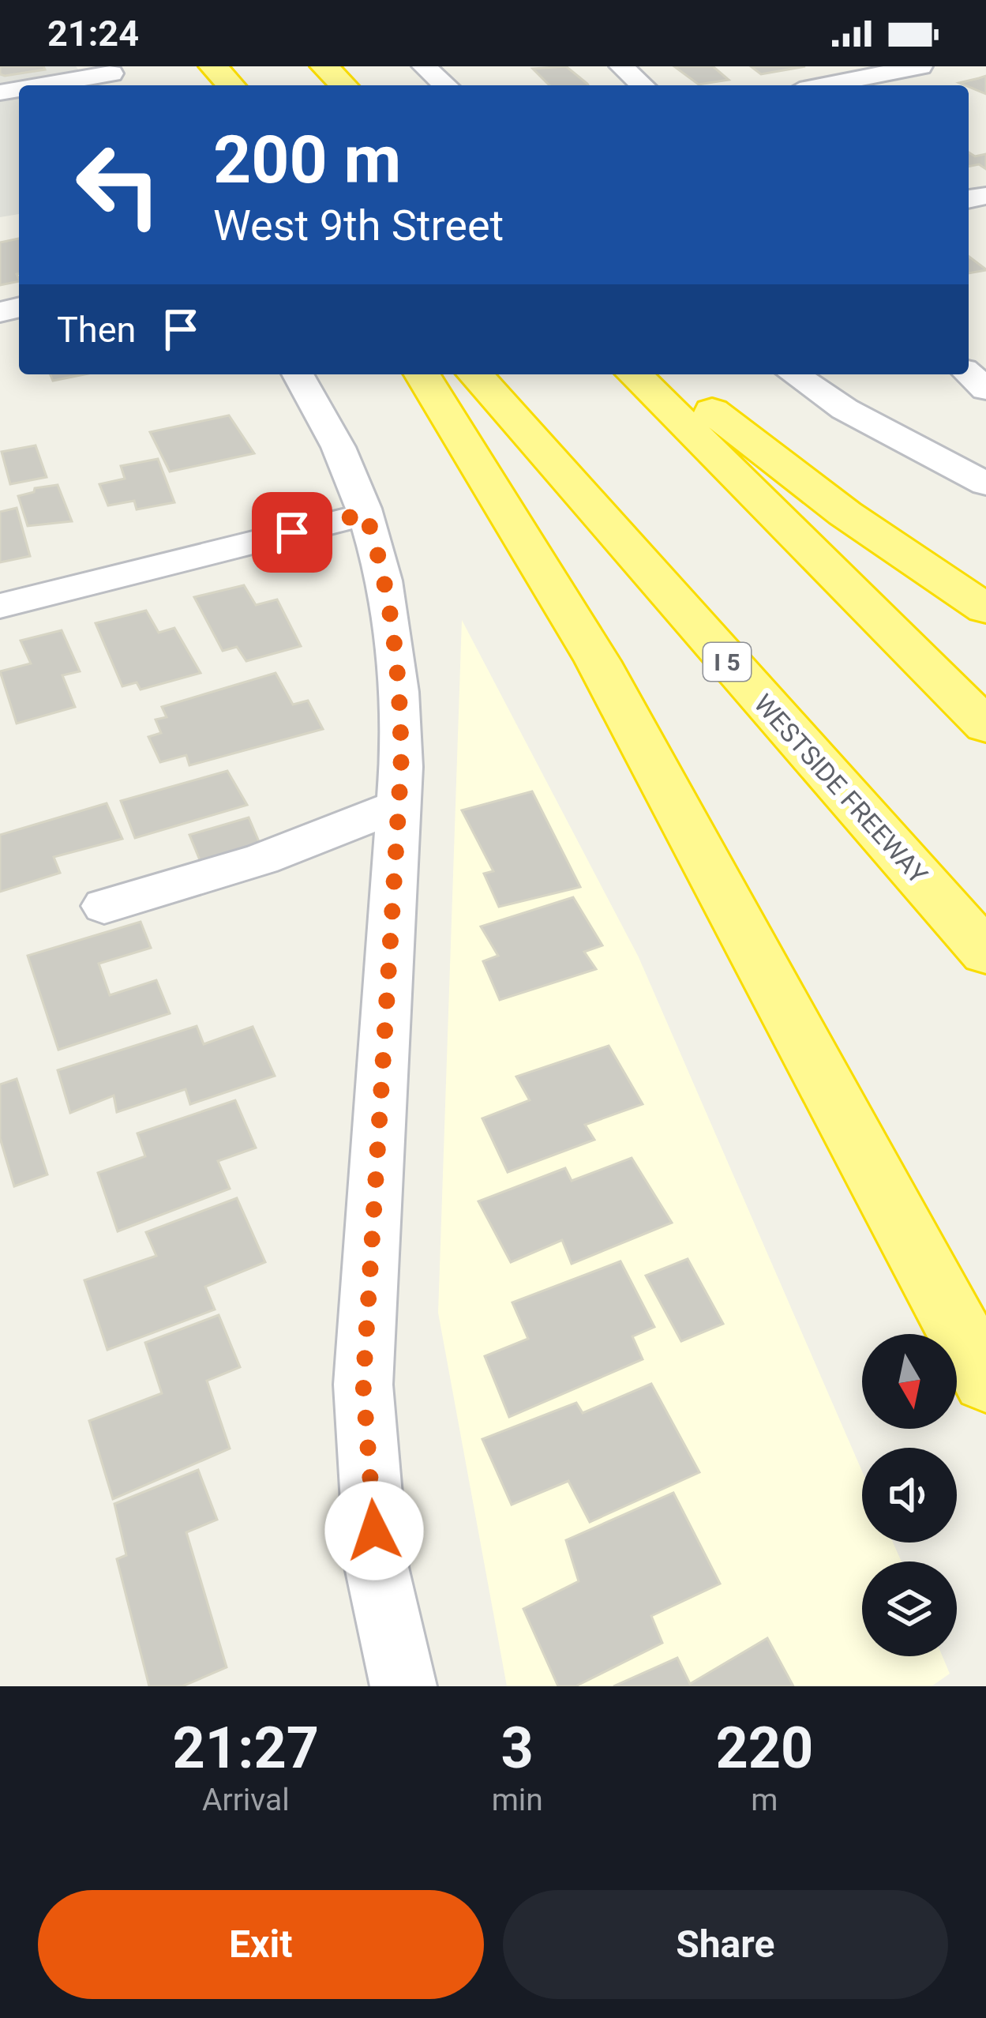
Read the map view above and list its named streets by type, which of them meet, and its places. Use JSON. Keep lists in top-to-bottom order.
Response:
{
  "streets": {
    "highway": ["I 5", "WESTSIDE FREEWAY"]
  },
  "north": "bottom",
  "page": {
    "status": "21:24",
    "turn": ["200 m", "West 9th Street"],
    "then": "Then",
    "eta": [
      "21:27",
      "Arrival",
      "3",
      "min",
      "220",
      "m"
    ],
    "buttons": ["Exit", "Share"]
  }
}
